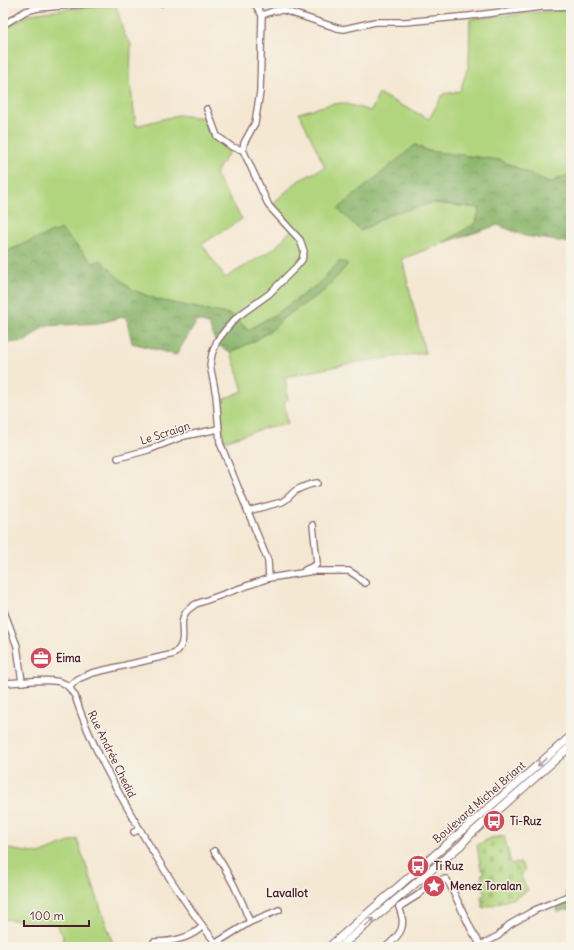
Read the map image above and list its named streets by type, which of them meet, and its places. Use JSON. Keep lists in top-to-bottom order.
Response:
{
  "streets": {
    "main road": ["Boulevard Michel Briant"],
    "street": ["Le Scraign", "Rue Andrée Chedid"]
  },
  "districts": ["Lavallot"],
  "places": {
    "office": ["Eima"],
    "bus stop": ["Ti-Ruz", "Ti Ruz"],
    "place": ["Menez Toralan"]
  },
  "scale_bar": "100 m"
}
